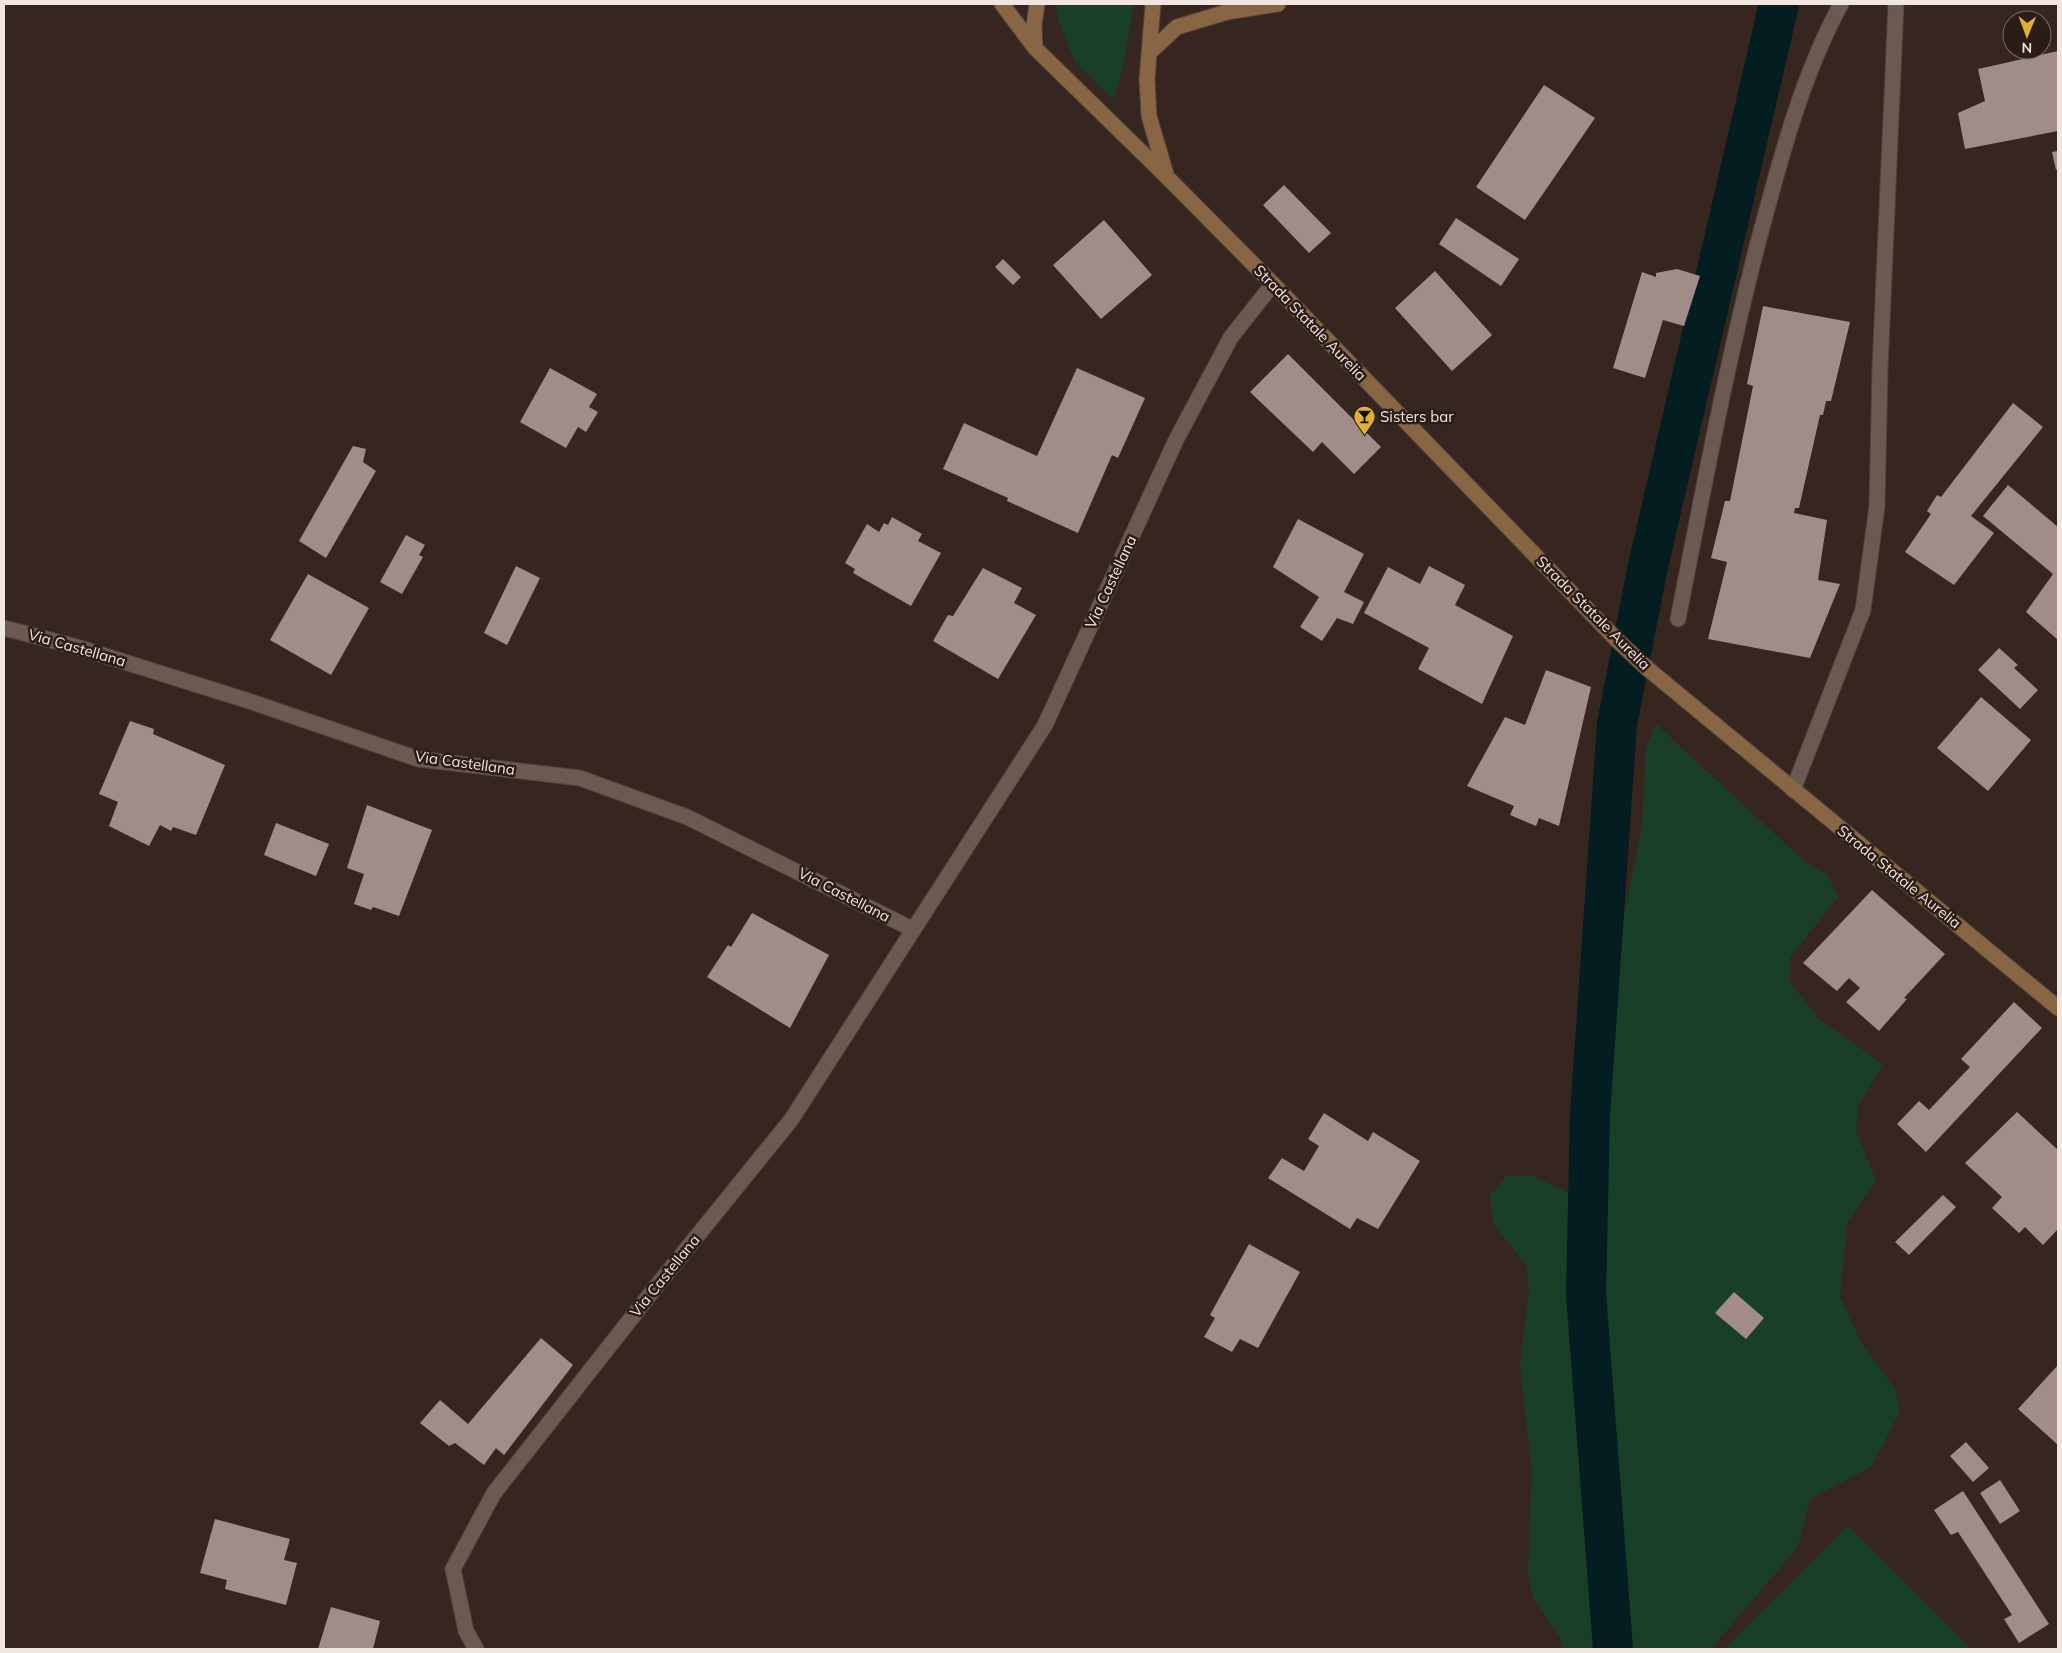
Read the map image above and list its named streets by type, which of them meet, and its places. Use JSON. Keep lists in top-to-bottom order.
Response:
{
  "streets": {
    "main road": ["Strada Statale Aurelia"],
    "street": ["Via Castellana"]
  },
  "crossings": [
    ["Strada Statale Aurelia", "Via Castellana"]
  ],
  "places": {
    "bar": ["Sisters bar"]
  },
  "north": "bottom"
}
